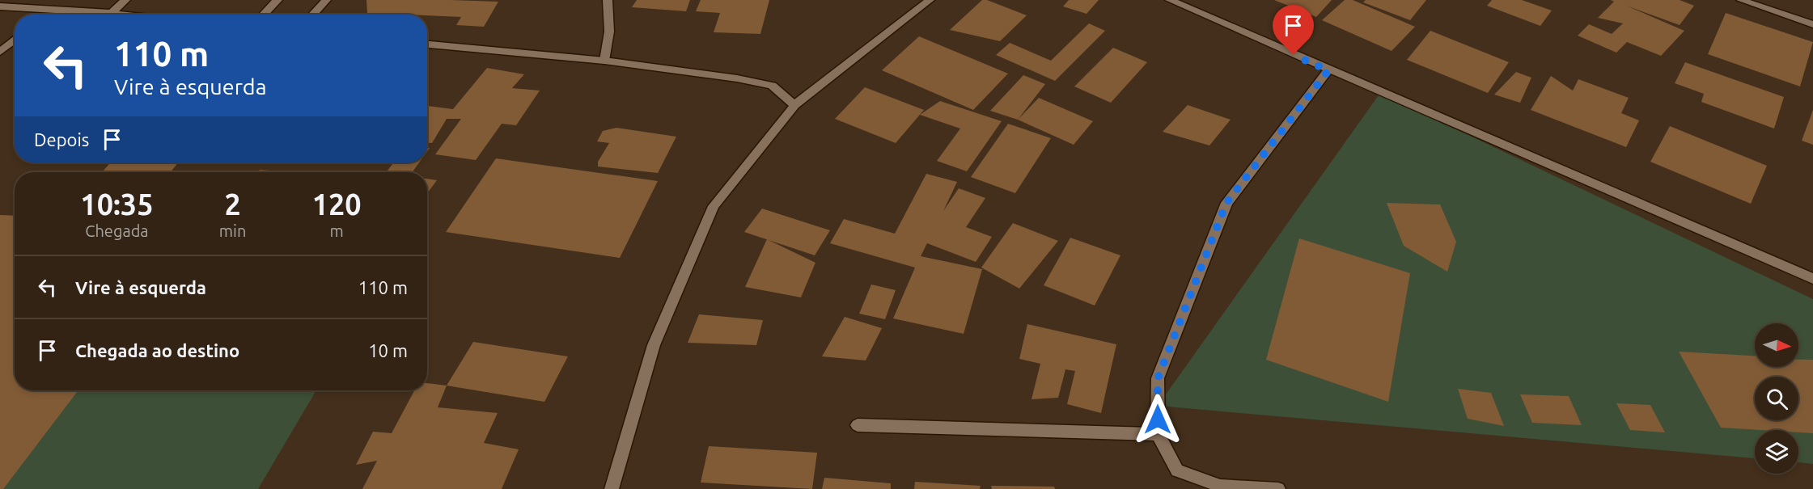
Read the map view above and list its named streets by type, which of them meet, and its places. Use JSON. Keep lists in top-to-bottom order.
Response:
{
  "north": "right",
  "page": {
    "turn": ["110 m", "Vire à esquerda"],
    "then": "Depois",
    "eta": [
      "10:35",
      "Chegada",
      "2",
      "min",
      "120",
      "m"
    ],
    "list": [
      {
        "name": "Vire à esquerda",
        "value": "110 m"
      },
      {
        "name": "Chegada ao destino",
        "value": "10 m"
      }
    ]
  }
}
